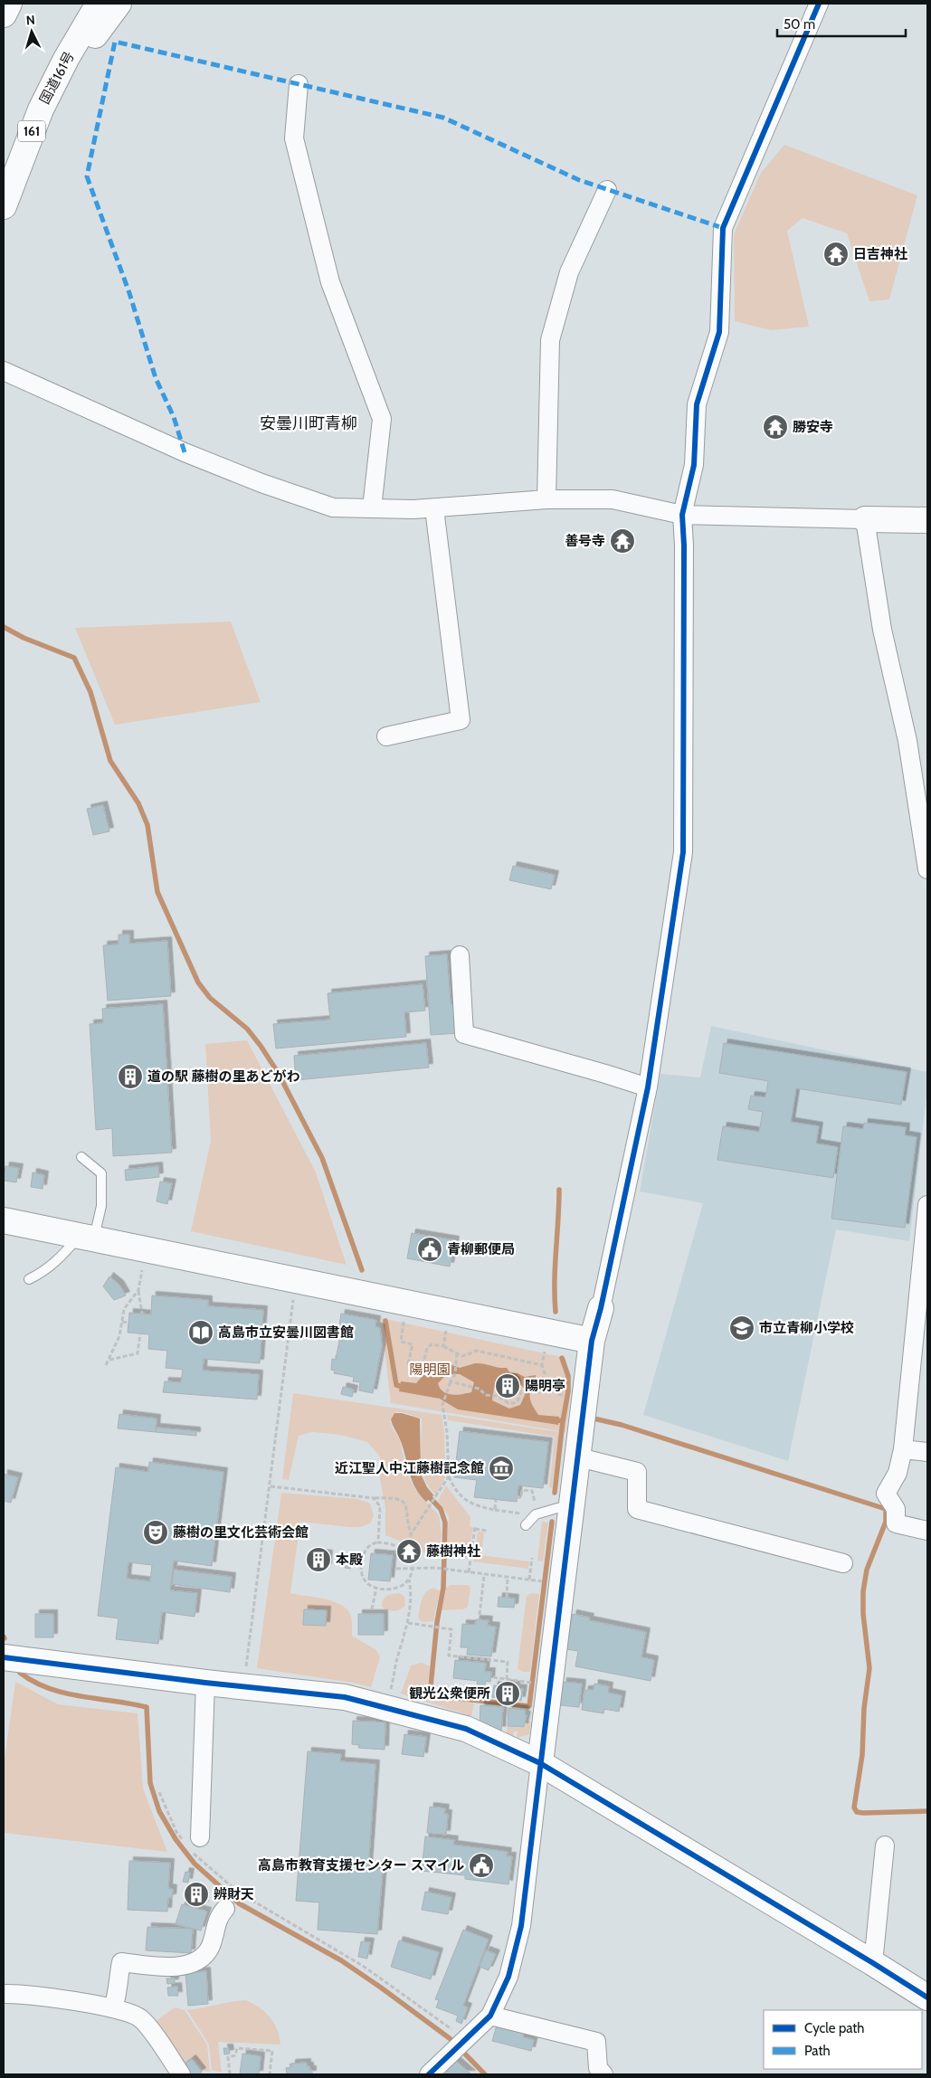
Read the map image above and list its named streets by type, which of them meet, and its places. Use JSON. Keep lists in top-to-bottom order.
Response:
{
  "streets": {
    "main road": ["国道161号", "161"]
  },
  "districts": ["安曇川町青柳"],
  "parks": ["陽明園"],
  "places": {
    "temple": [
      "日吉神社",
      "勝安寺",
      "善号寺",
      "藤樹神社"
    ],
    "building": [
      "道の駅 藤樹の里あどがわ",
      "陽明亭",
      "本殿",
      "観光公衆便所",
      "辨財天"
    ],
    "public building": ["青柳郵便局", "高島市教育支援センター スマイル"],
    "school or university": ["市立青柳小学校"],
    "library": ["高島市立安曇川図書館"],
    "museum": ["近江聖人中江藤樹記念館"],
    "theatre": ["藤樹の里文化芸術会館"]
  },
  "legend": ["Cycle path", "Path"],
  "scale_bar": "50 m",
  "north": "top"
}
